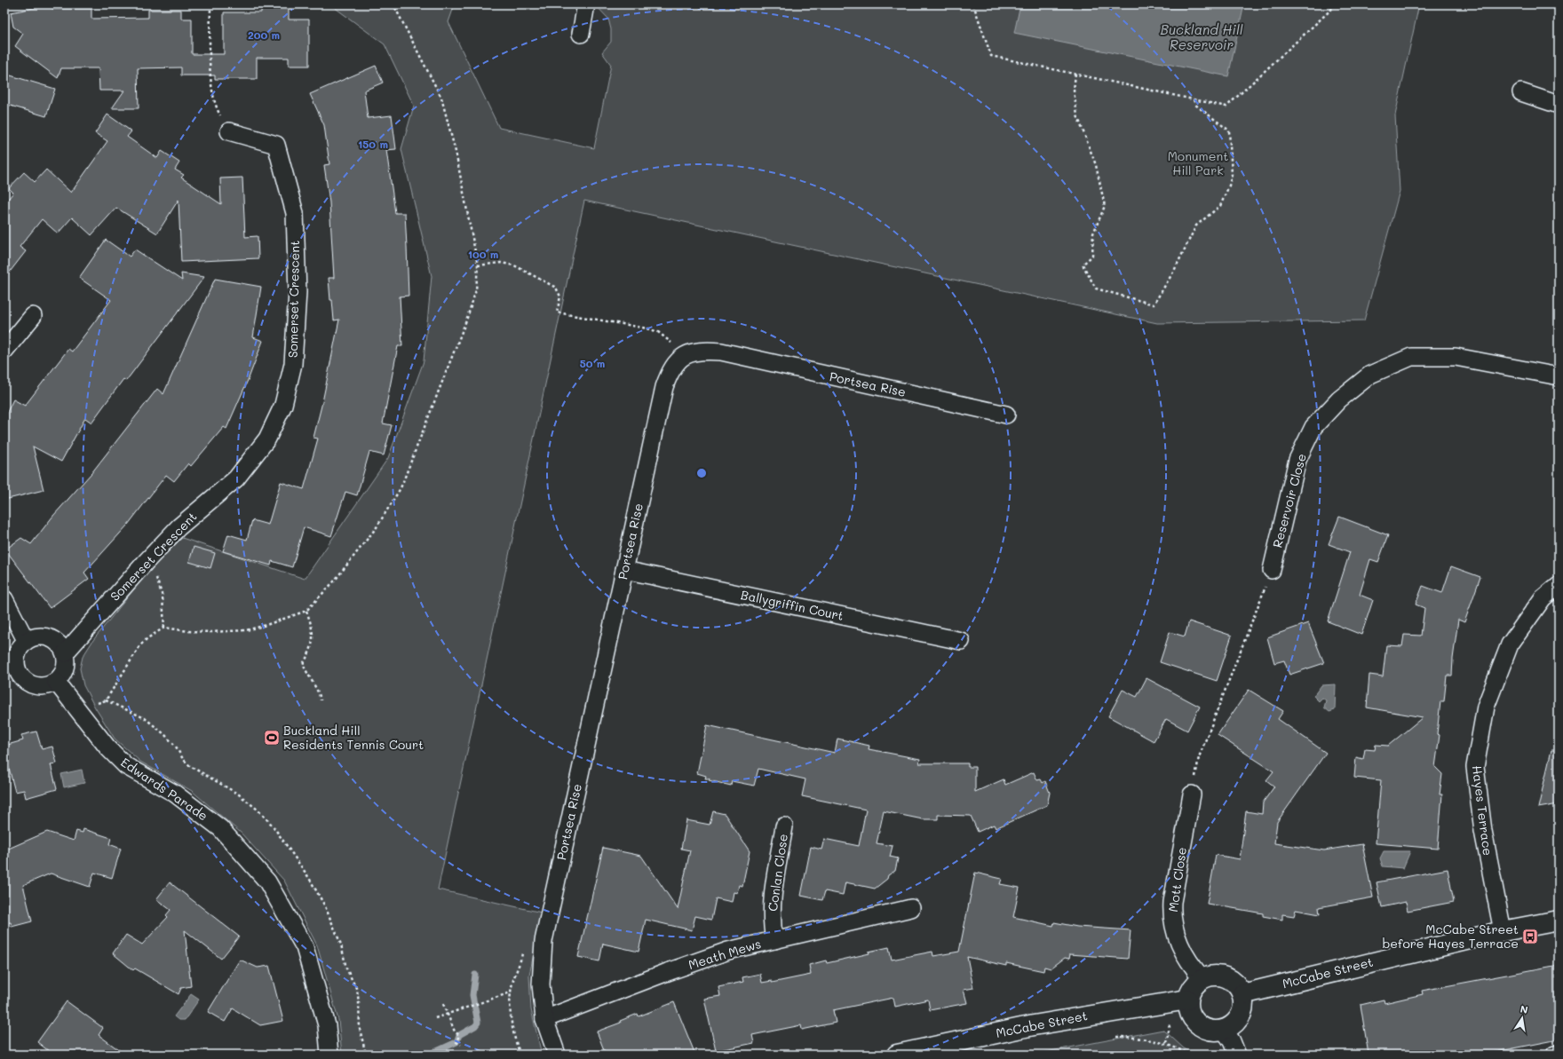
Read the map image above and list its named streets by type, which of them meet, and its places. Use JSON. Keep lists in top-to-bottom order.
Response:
{
  "streets": {
    "street": [
      "Somerset Crescent",
      "Portsea Rise",
      "Reservoir Close",
      "Ballygriffin Court",
      "Edwards Parade",
      "Hayes Terrace",
      "Conlan Close",
      "Mott Close",
      "Meath Mews",
      "McCabe Street"
    ]
  },
  "crossings": [
    ["Somerset Crescent", "Edwards Parade"],
    ["Portsea Rise", "Ballygriffin Court"],
    ["Portsea Rise", "Meath Mews"],
    ["Hayes Terrace", "McCabe Street"],
    ["Conlan Close", "Meath Mews"],
    ["Mott Close", "McCabe Street"]
  ],
  "water": ["Buckland Hill Reservoir"],
  "parks": ["Monument Hill Park"],
  "places": {
    "sports": ["Buckland Hill Residents Tennis Court"],
    "bus stop": ["McCabe Street before Hayes Terrace"]
  },
  "north": "top",
  "rings": [
    "200 m",
    "150 m",
    "100 m",
    "50 m"
  ]
}
